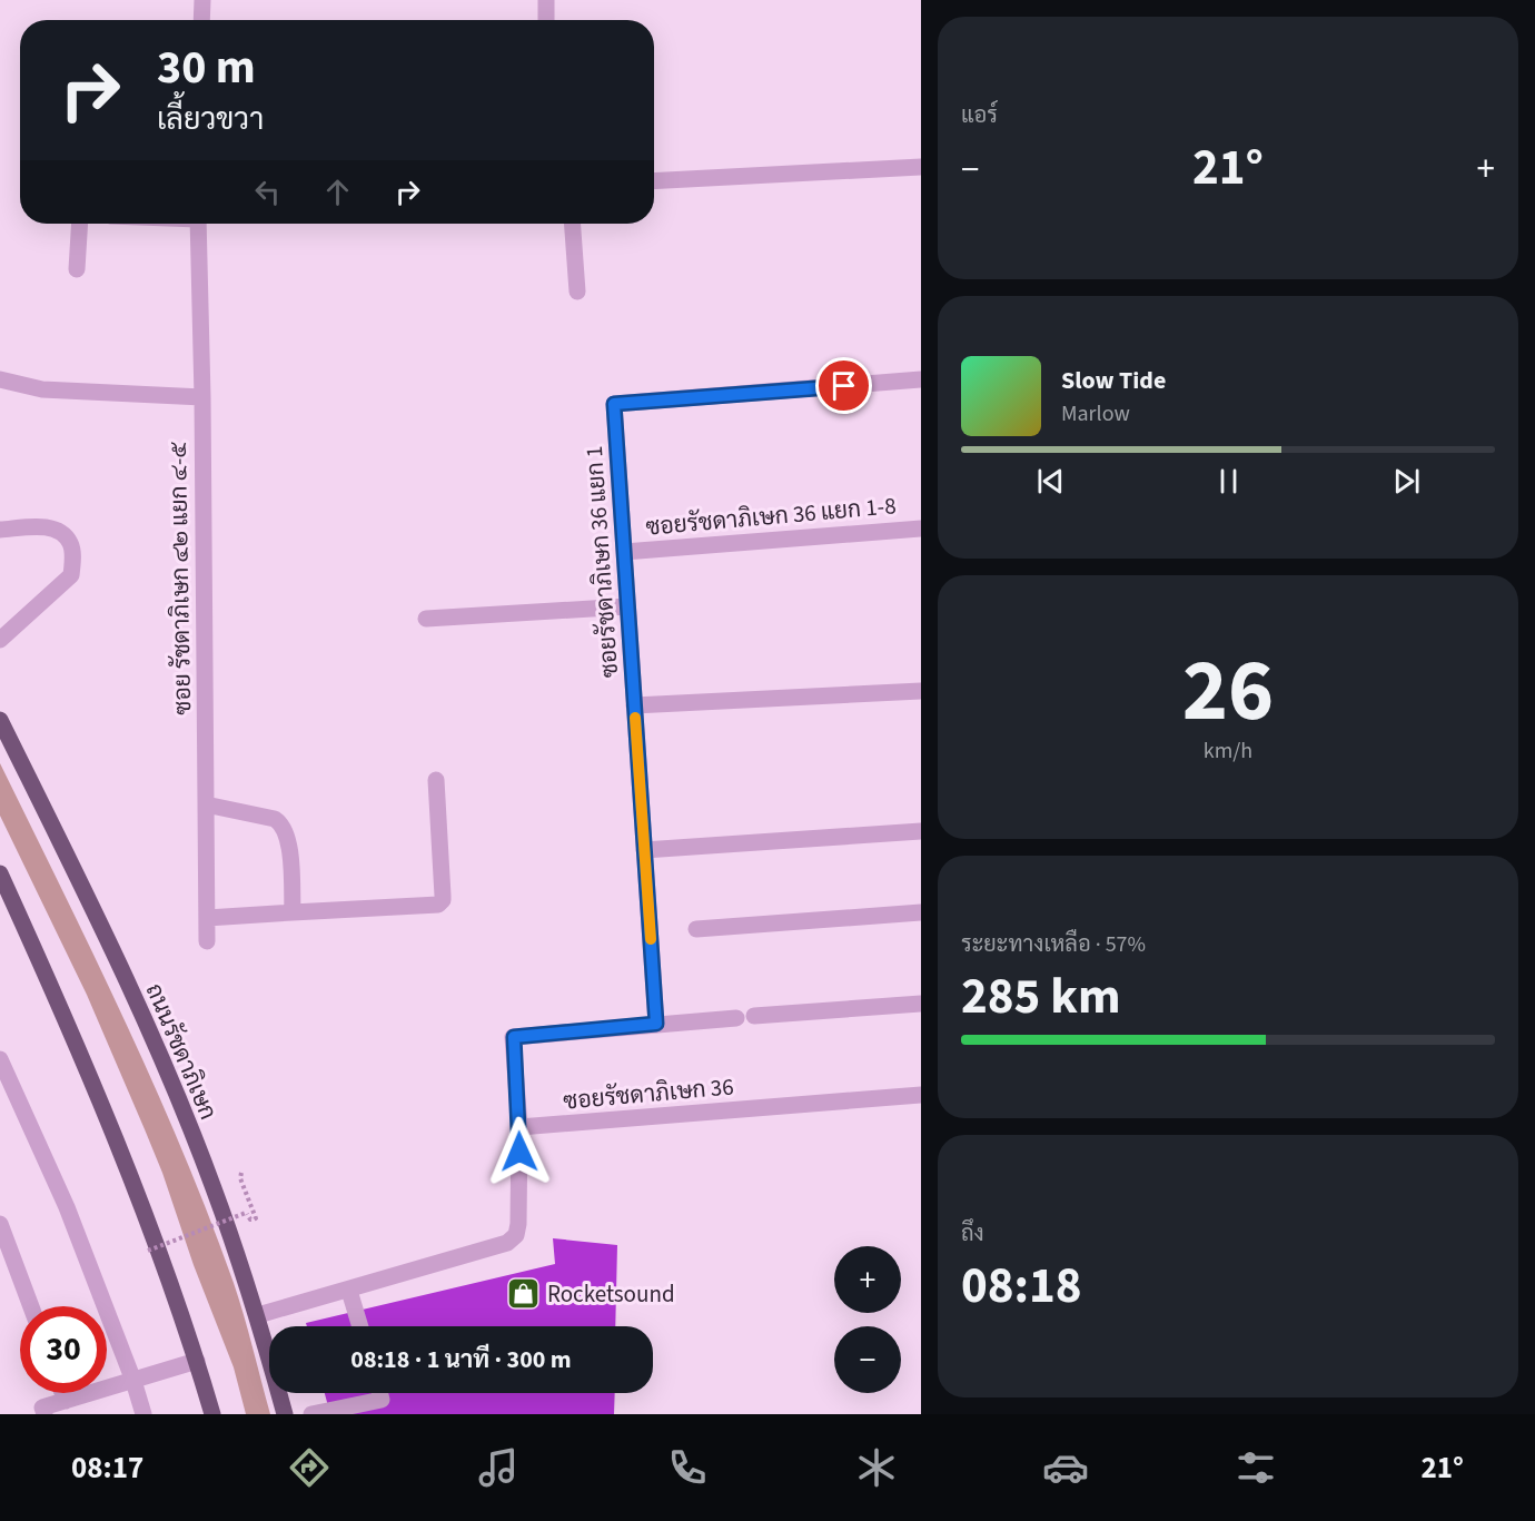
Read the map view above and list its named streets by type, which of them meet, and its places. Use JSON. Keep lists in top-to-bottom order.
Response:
{
  "streets": {
    "main road": ["ถนนรัชดาภิเษก"],
    "street": [
      "ซอยรัชดาภิเษก 36 แยก 1-8",
      "ซอยรัชดาภิเษก 36 แยก 1",
      "ซอย รัชดาภิเษก ๔๒ แยก ๔-๕",
      "ซอยรัชดาภิเษก 36"
    ]
  },
  "crossings": [
    ["ซอยรัชดาภิเษก 36 แยก 1-8", "ซอยรัชดาภิเษก 36 แยก 1"]
  ],
  "places": {
    "shop": ["Rocketsound"]
  },
  "page": {
    "tile": [
      "แอร์",
      ["26", "km/h"],
      ["ระยะทางเหลือ · 57%", "285 km"],
      ["ถึง", "08:18"]
    ],
    "turn": ["30 m", "เลี้ยวขวา"],
    "heat": ["−", "21°", "+"],
    "song": ["Slow Tide", "Marlow"],
    "map_buttons": ["+", "−"],
    "limit": "30",
    "trip": "08:18 · 1 นาที · 300 m",
    "tabs": ["08:17", "21°"]
  }
}
